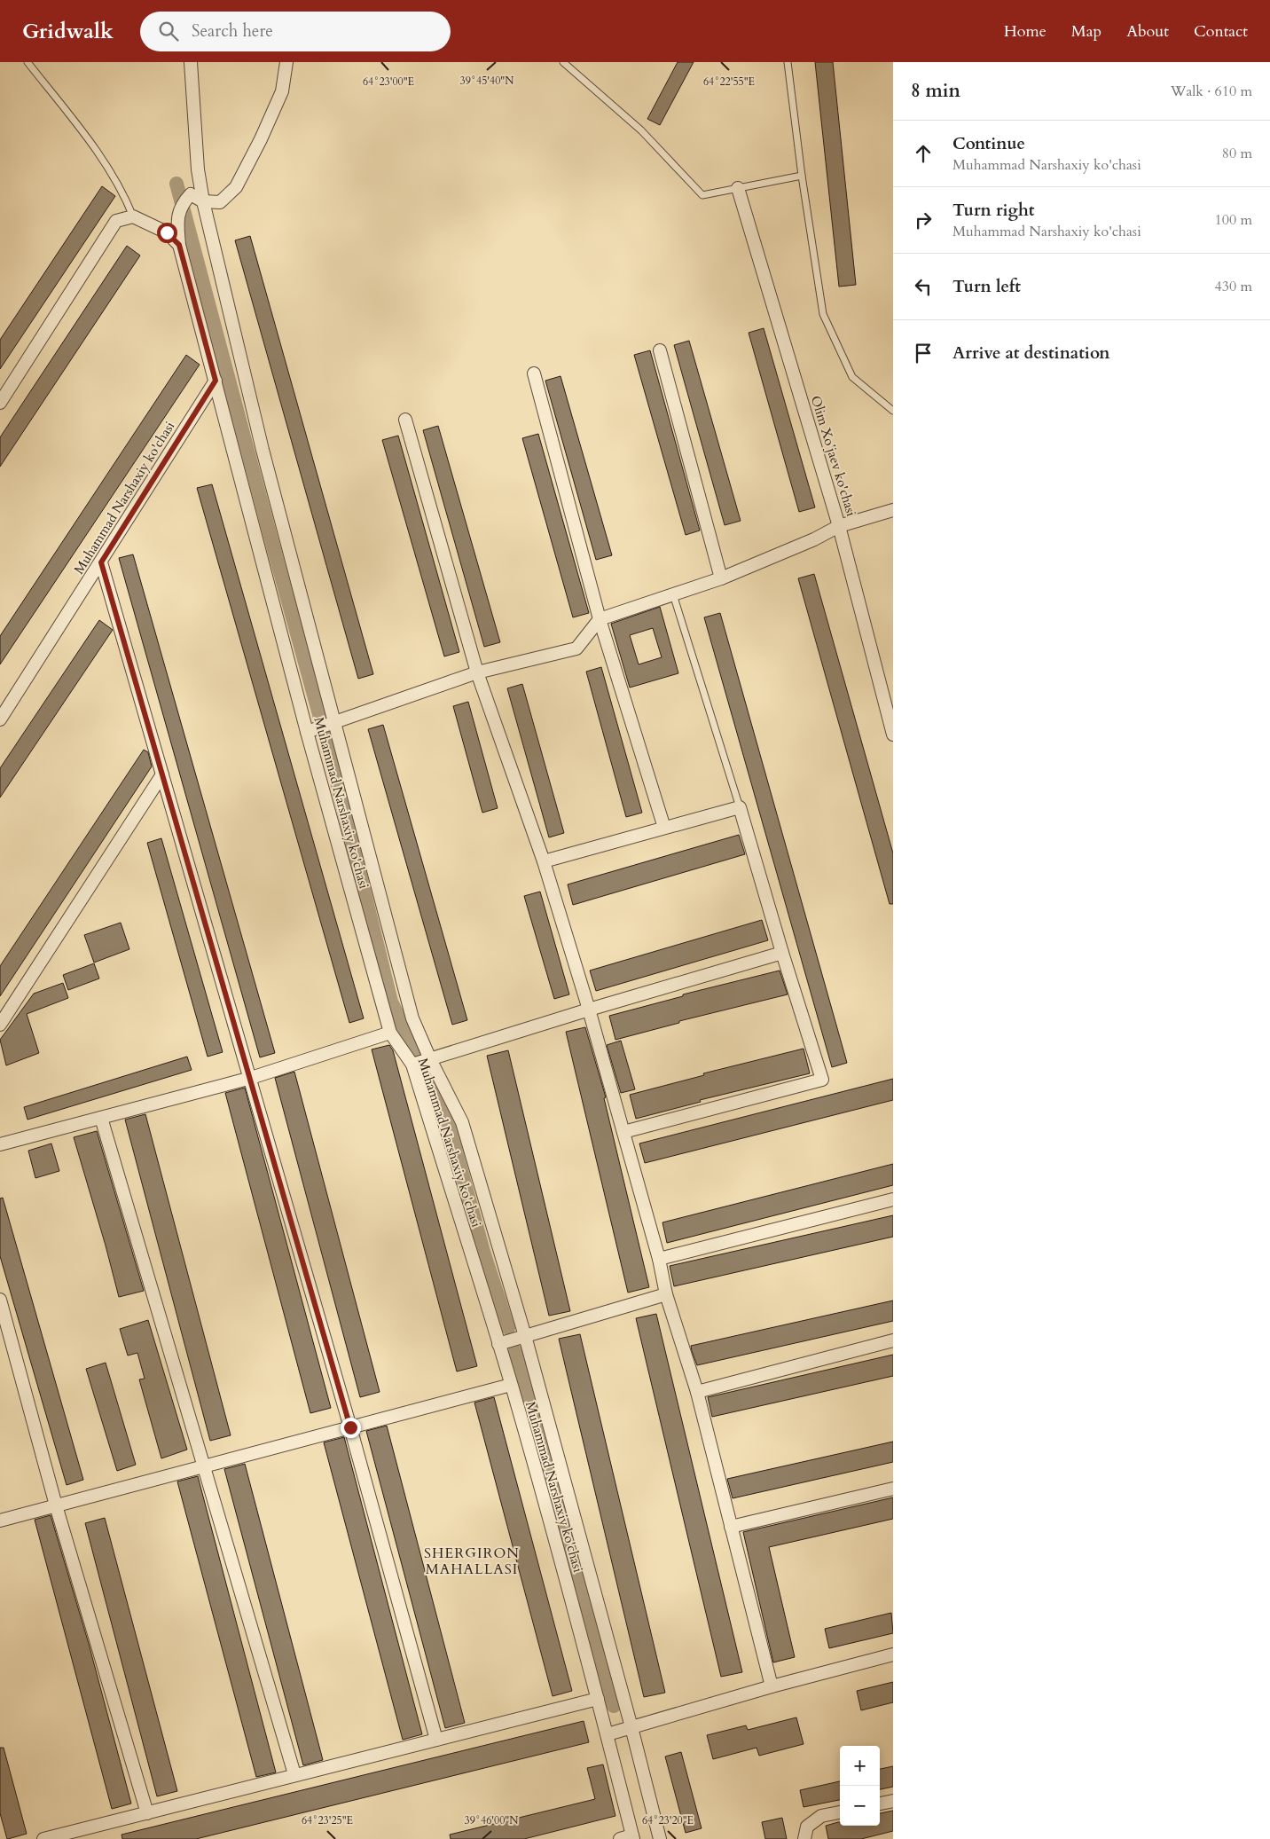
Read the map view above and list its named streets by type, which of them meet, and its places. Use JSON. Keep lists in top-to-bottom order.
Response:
{
  "streets": {
    "street": ["Olim Xoʻjaev ko'chasi", "Muhammad Narshaxiy ko'chasi"]
  },
  "districts": ["SHERGIRON MAHALLASI"],
  "page": {
    "header": "Gridwalk",
    "search": "Search here",
    "nav": [
      "Home",
      "Map",
      "About",
      "Contact"
    ],
    "heading": ["8 min", "Walk · 610 m"],
    "list": [
      ["Continue", "Muhammad Narshaxiy ko'chasi", "80 m"],
      ["Turn right", "Muhammad Narshaxiy ko'chasi", "100 m"],
      ["Turn left", "430 m"],
      "Arrive at destination"
    ],
    "map_buttons": ["+", "−"]
  },
  "coordinates": [
    "39°45'40\"N",
    "64°23'00\"E",
    "64°22'55\"E",
    "64°23'25\"E",
    "64°23'20\"E",
    "39°46'00\"N"
  ]
}
